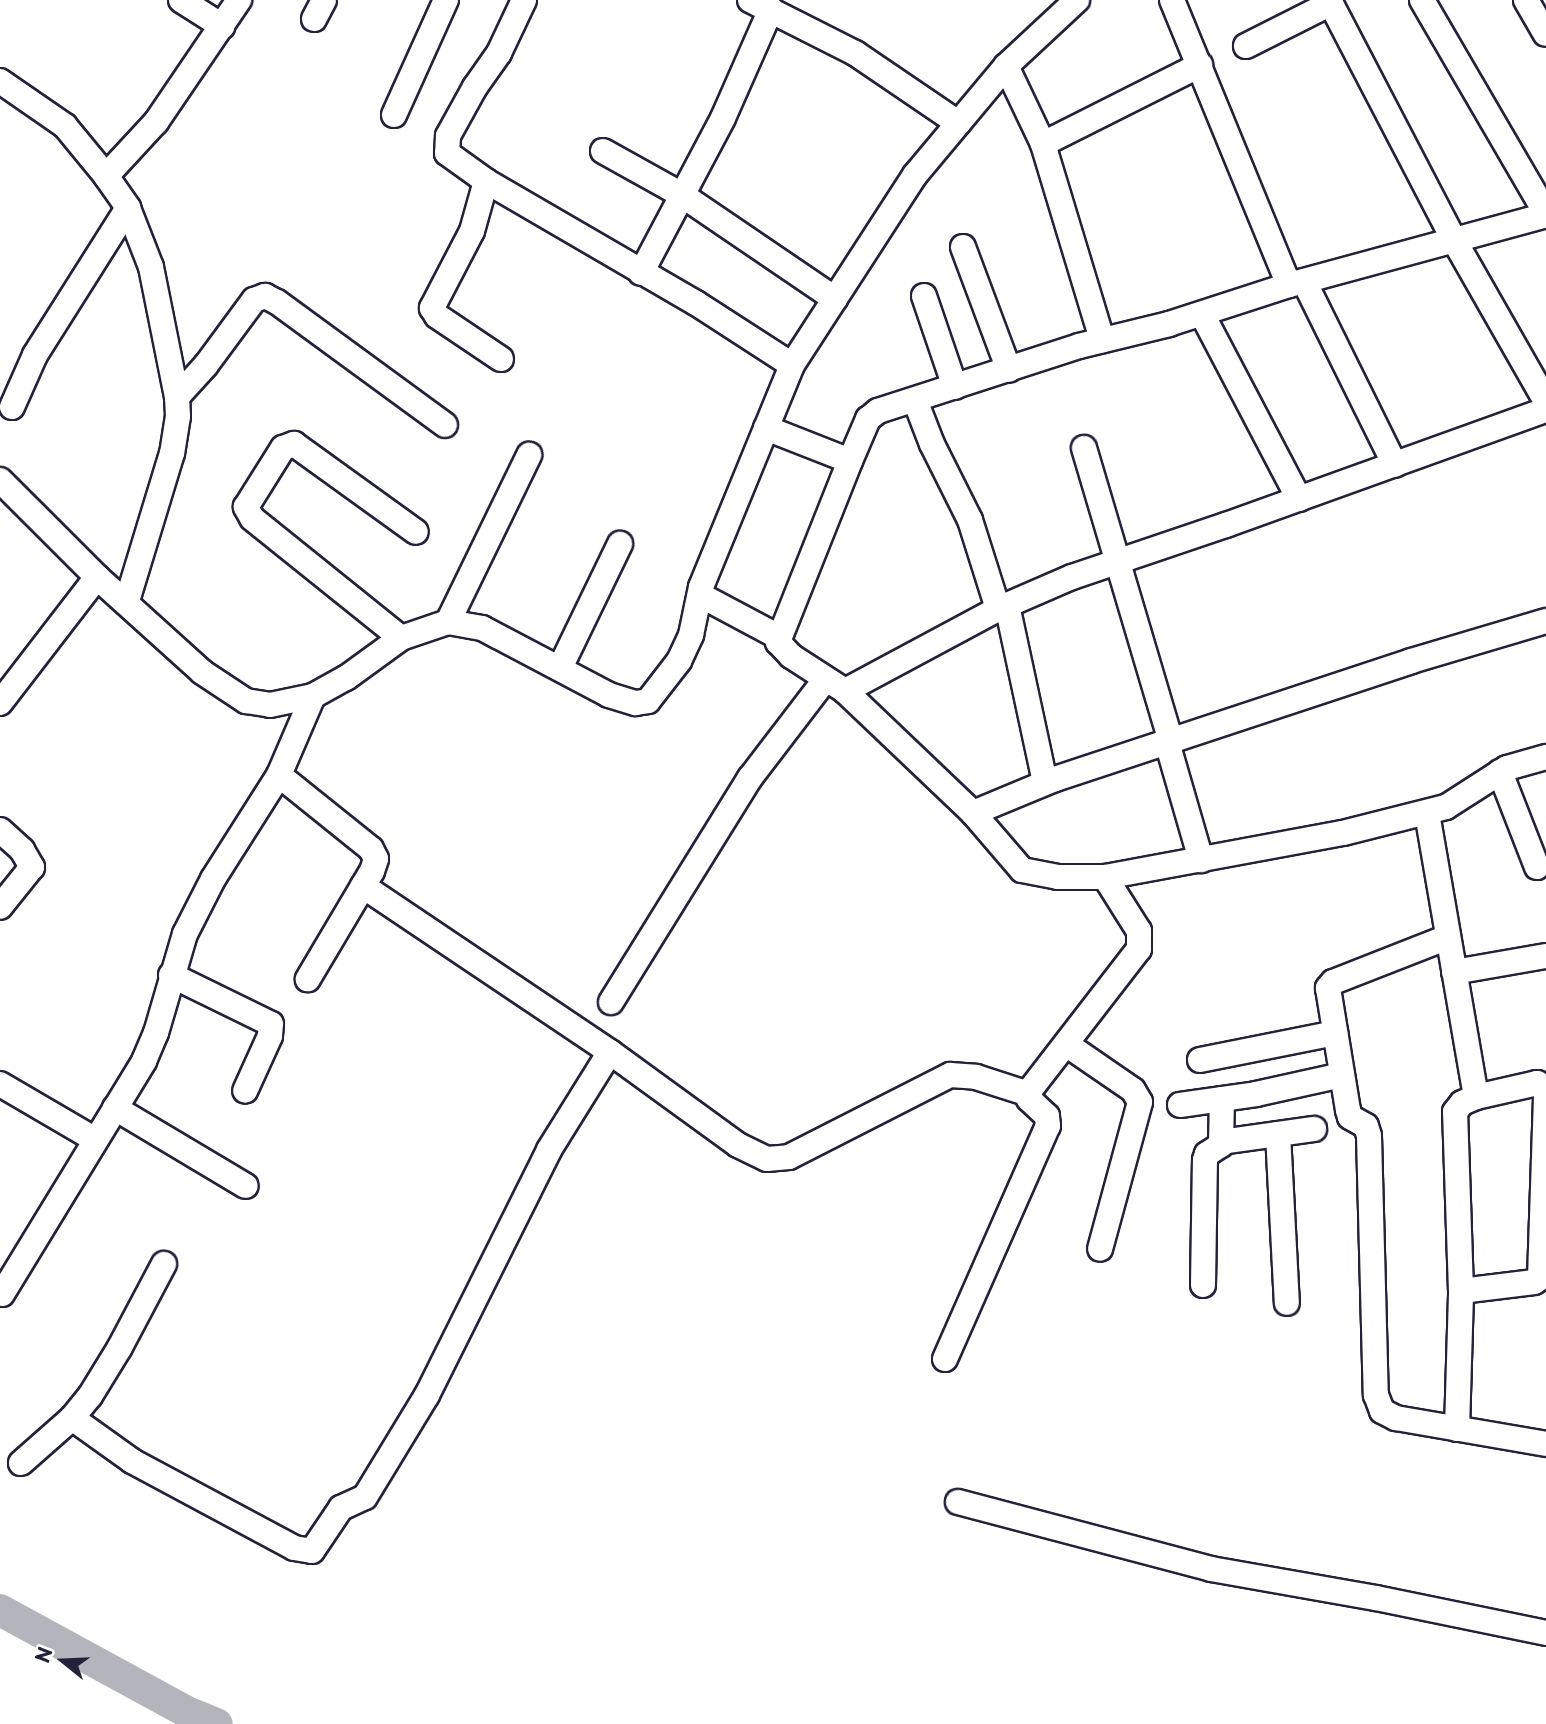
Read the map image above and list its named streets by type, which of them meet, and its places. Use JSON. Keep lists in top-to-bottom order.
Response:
{
  "north": "left"
}
